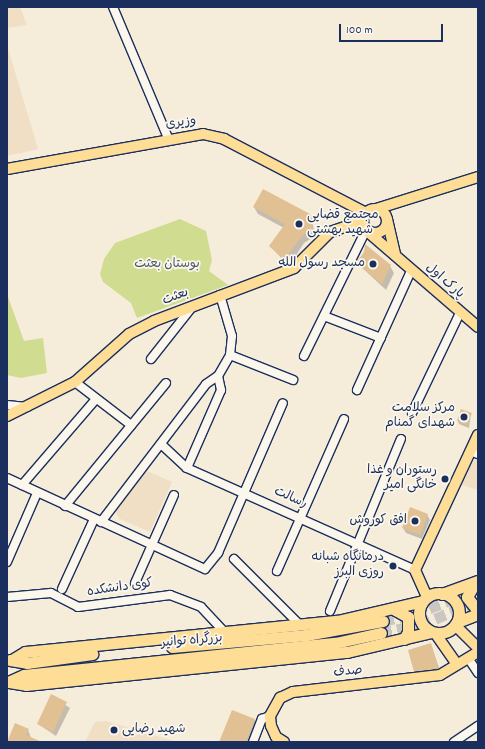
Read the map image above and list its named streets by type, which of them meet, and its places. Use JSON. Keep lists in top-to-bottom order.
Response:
{
  "streets": {
    "highway": ["بزرگراه توانیر"],
    "main road": [
      "وزیری",
      "پارک اول",
      "بعثت",
      "صدف"
    ],
    "street": ["رسالت", "کوی دانشکده"]
  },
  "crossings": [
    ["وزیری", "پارک اول"],
    ["وزیری", "بعثت"]
  ],
  "parks": ["بوستان بعثت"],
  "places": [
    "مجتمع قضایی شهید بهشتی",
    "مسجد رسول الله",
    "مرکز سلامت شهدای گمنام",
    "رستوران و غذا خانگی امیر",
    "افق کوروش",
    "درمانگاه شبانه روزی البرز",
    "شهید رضایی"
  ],
  "scale_bar": "100 m"
}
